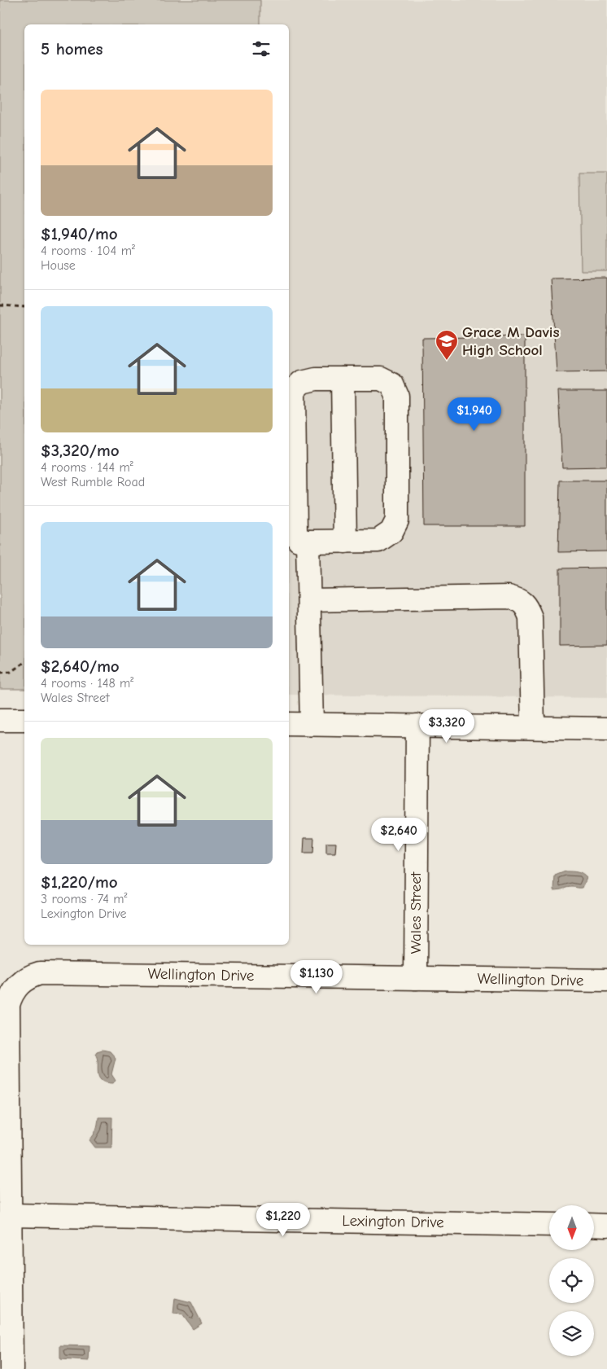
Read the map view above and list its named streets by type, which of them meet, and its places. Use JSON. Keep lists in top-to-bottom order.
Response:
{
  "streets": {
    "street": ["Wales Street", "Wellington Drive", "Lexington Drive"]
  },
  "crossings": [
    ["Wales Street", "Wellington Drive"],
    ["Wellington Drive", "Lexington Drive"]
  ],
  "places": {
    "school or university": ["Grace M Davis High School"]
  },
  "north": "bottom",
  "page": {
    "heading": "5 homes",
    "list": [
      {
        "name": "$1,940/mo",
        "note": "4 rooms · 104 m² · House"
      },
      {
        "name": "$3,320/mo",
        "note": "4 rooms · 144 m² · West Rumble Road"
      },
      {
        "name": "$2,640/mo",
        "note": "4 rooms · 148 m² · Wales Street"
      },
      {
        "name": "$1,220/mo",
        "note": "3 rooms · 74 m² · Lexington Drive"
      }
    ],
    "price": [
      "$1,940",
      "$3,320",
      "$2,640",
      "$1,130",
      "$1,220"
    ]
  }
}
